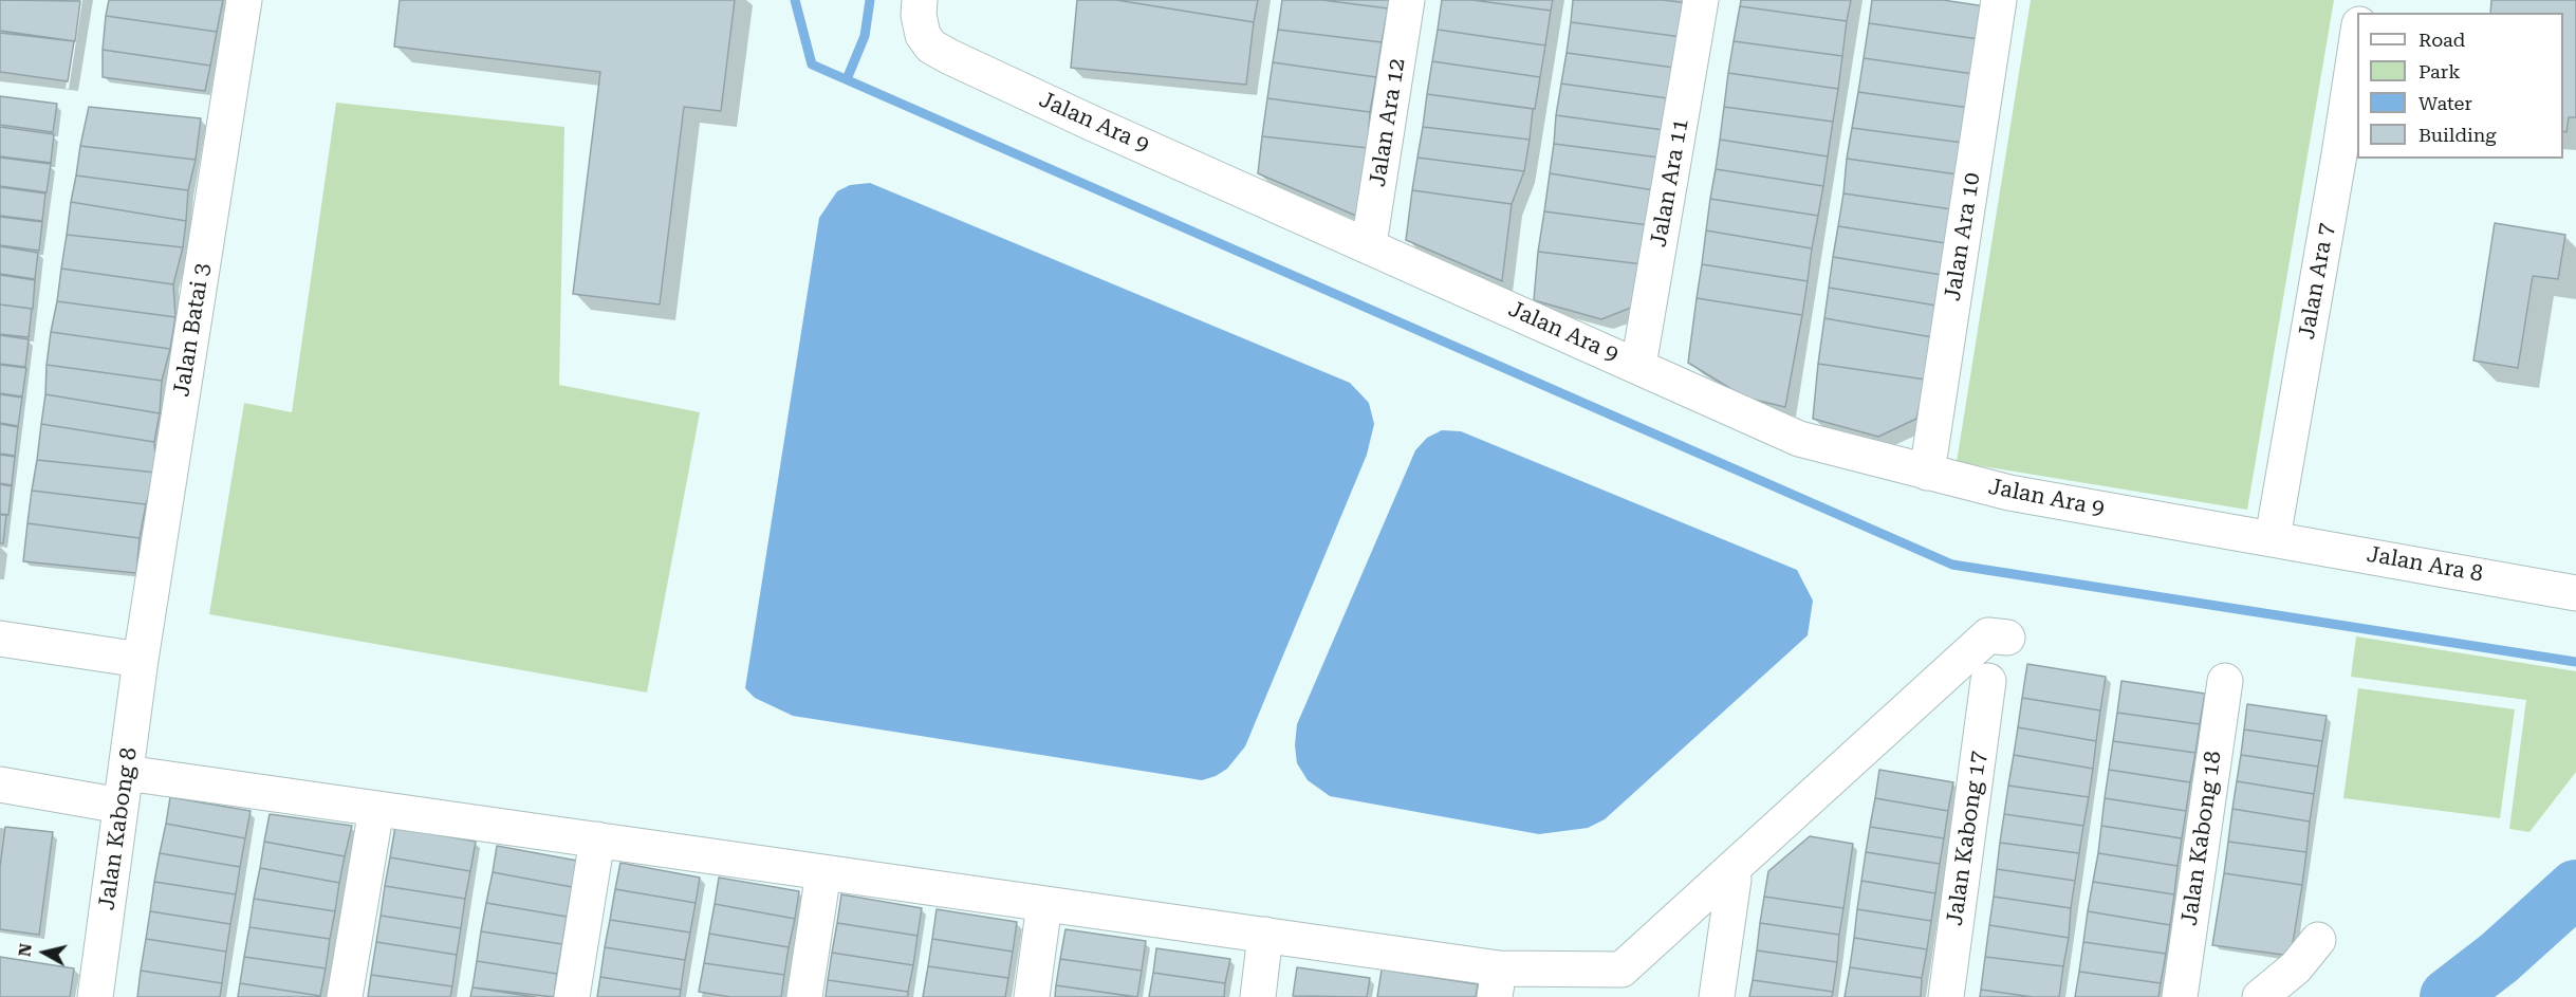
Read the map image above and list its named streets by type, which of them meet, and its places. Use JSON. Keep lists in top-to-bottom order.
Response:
{
  "streets": {
    "street": [
      "Jalan Ara 9",
      "Jalan Ara 12",
      "Jalan Ara 11",
      "Jalan Ara 10",
      "Jalan Ara 7",
      "Jalan Batai 3",
      "Jalan Ara 8",
      "Jalan Kabong 8",
      "Jalan Kabong 17",
      "Jalan Kabong 18"
    ]
  },
  "crossings": [
    ["Jalan Ara 9", "Jalan Ara 12"],
    ["Jalan Ara 9", "Jalan Ara 11"],
    ["Jalan Ara 9", "Jalan Ara 10"],
    ["Jalan Ara 9", "Jalan Ara 7"],
    ["Jalan Ara 9", "Jalan Ara 8"],
    ["Jalan Ara 7", "Jalan Ara 8"],
    ["Jalan Batai 3", "Jalan Kabong 8"]
  ],
  "legend": [
    "Road",
    "Park",
    "Water",
    "Building"
  ],
  "north": "left"
}
